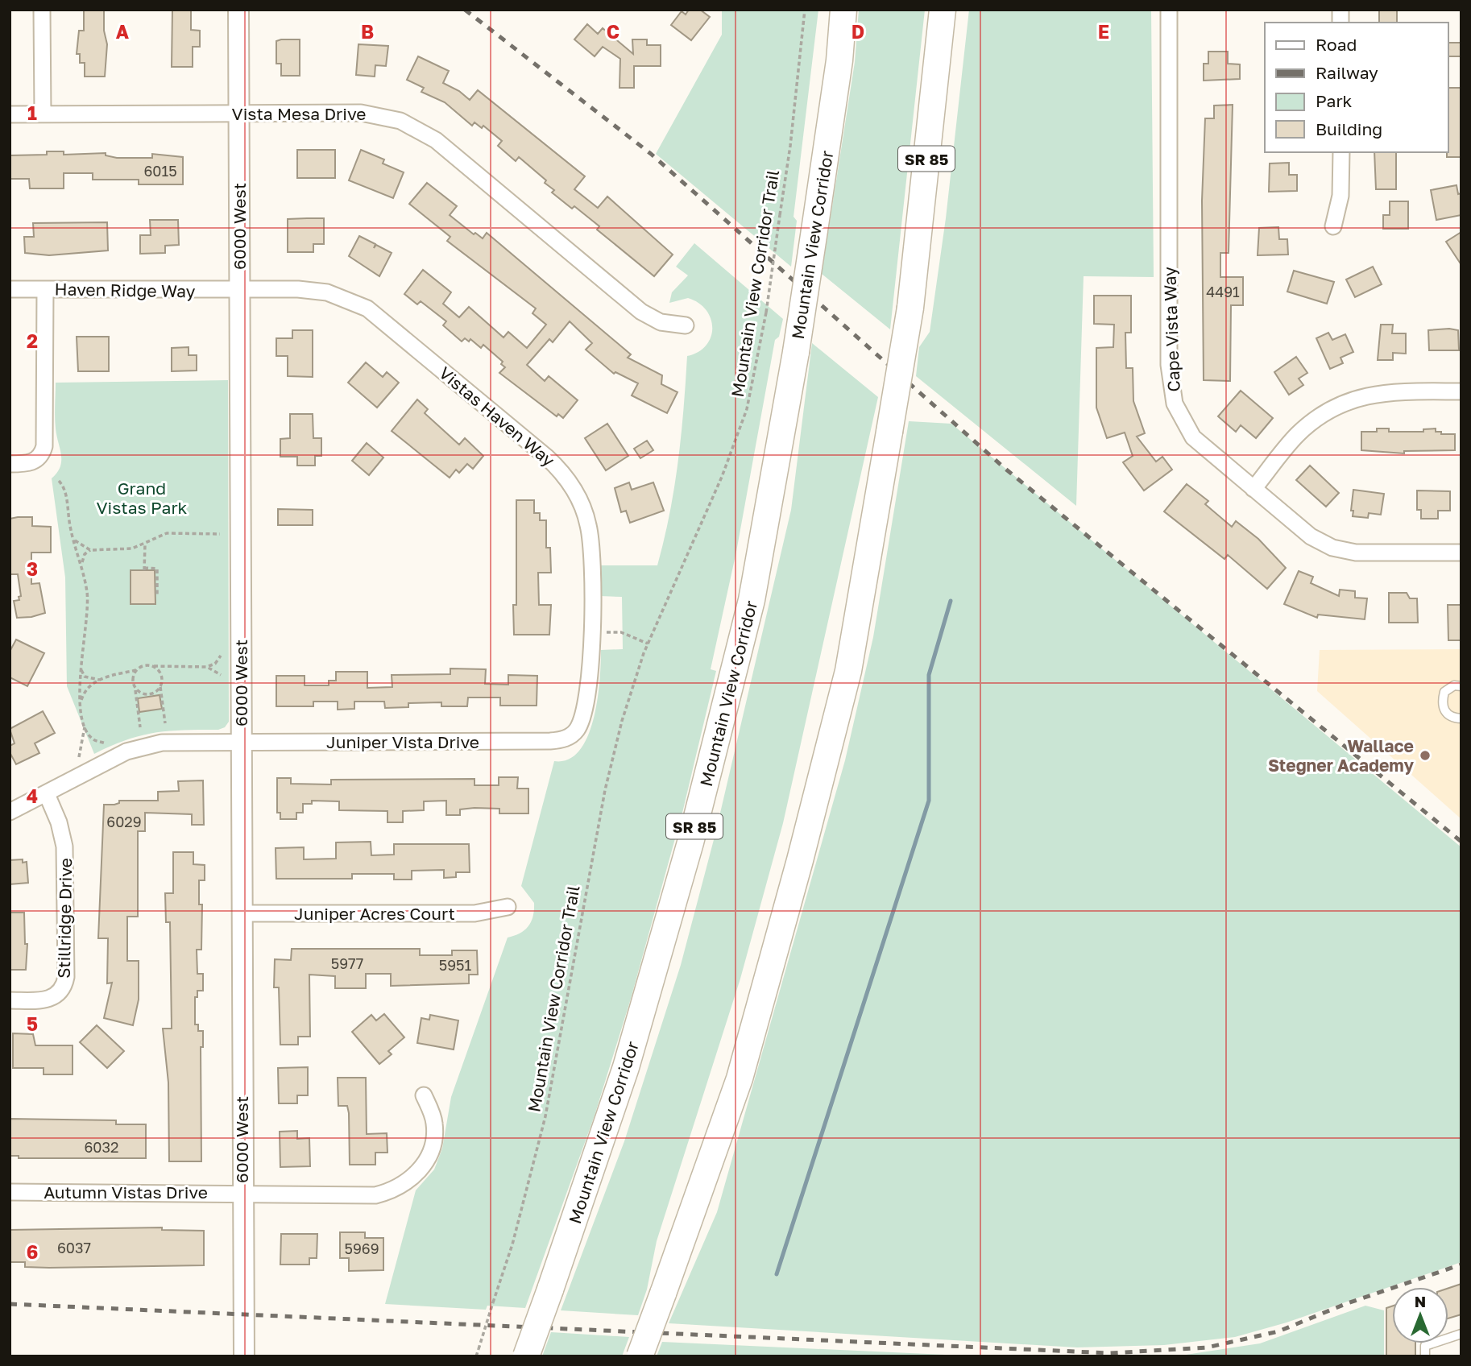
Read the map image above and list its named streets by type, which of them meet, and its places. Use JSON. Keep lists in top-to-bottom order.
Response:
{
  "streets": {
    "highway": ["SR 85", "Mountain View Corridor"],
    "street": [
      "Vista Mesa Drive",
      "6000 West",
      "Haven Ridge Way",
      "Cape Vista Way",
      "Vistas Haven Way",
      "Juniper Vista Drive",
      "Juniper Acres Court",
      "Stillridge Drive",
      "Autumn Vistas Drive"
    ],
    "path": ["Mountain View Corridor Trail"]
  },
  "crossings": [
    ["Vista Mesa Drive", "6000 West"],
    ["6000 West", "Haven Ridge Way"],
    ["6000 West", "Vistas Haven Way"],
    ["6000 West", "Juniper Vista Drive"],
    ["6000 West", "Juniper Acres Court"],
    ["6000 West", "Autumn Vistas Drive"],
    ["Haven Ridge Way", "Vistas Haven Way"],
    ["Vistas Haven Way", "Juniper Vista Drive"],
    ["Juniper Vista Drive", "Stillridge Drive"]
  ],
  "parks": ["Grand Vistas Park"],
  "places": ["Wallace Stegner Academy"],
  "house_numbers": [
    "6015",
    "4491",
    "6029",
    "5977",
    "5951",
    "6032",
    "6037",
    "5969"
  ],
  "legend": [
    "Road",
    "Railway",
    "Park",
    "Building"
  ],
  "north": "top",
  "grid": {
    "columns": [
      "A",
      "B",
      "C",
      "D",
      "E"
    ],
    "rows": [
      "1",
      "2",
      "3",
      "4",
      "5",
      "6"
    ]
  }
}
